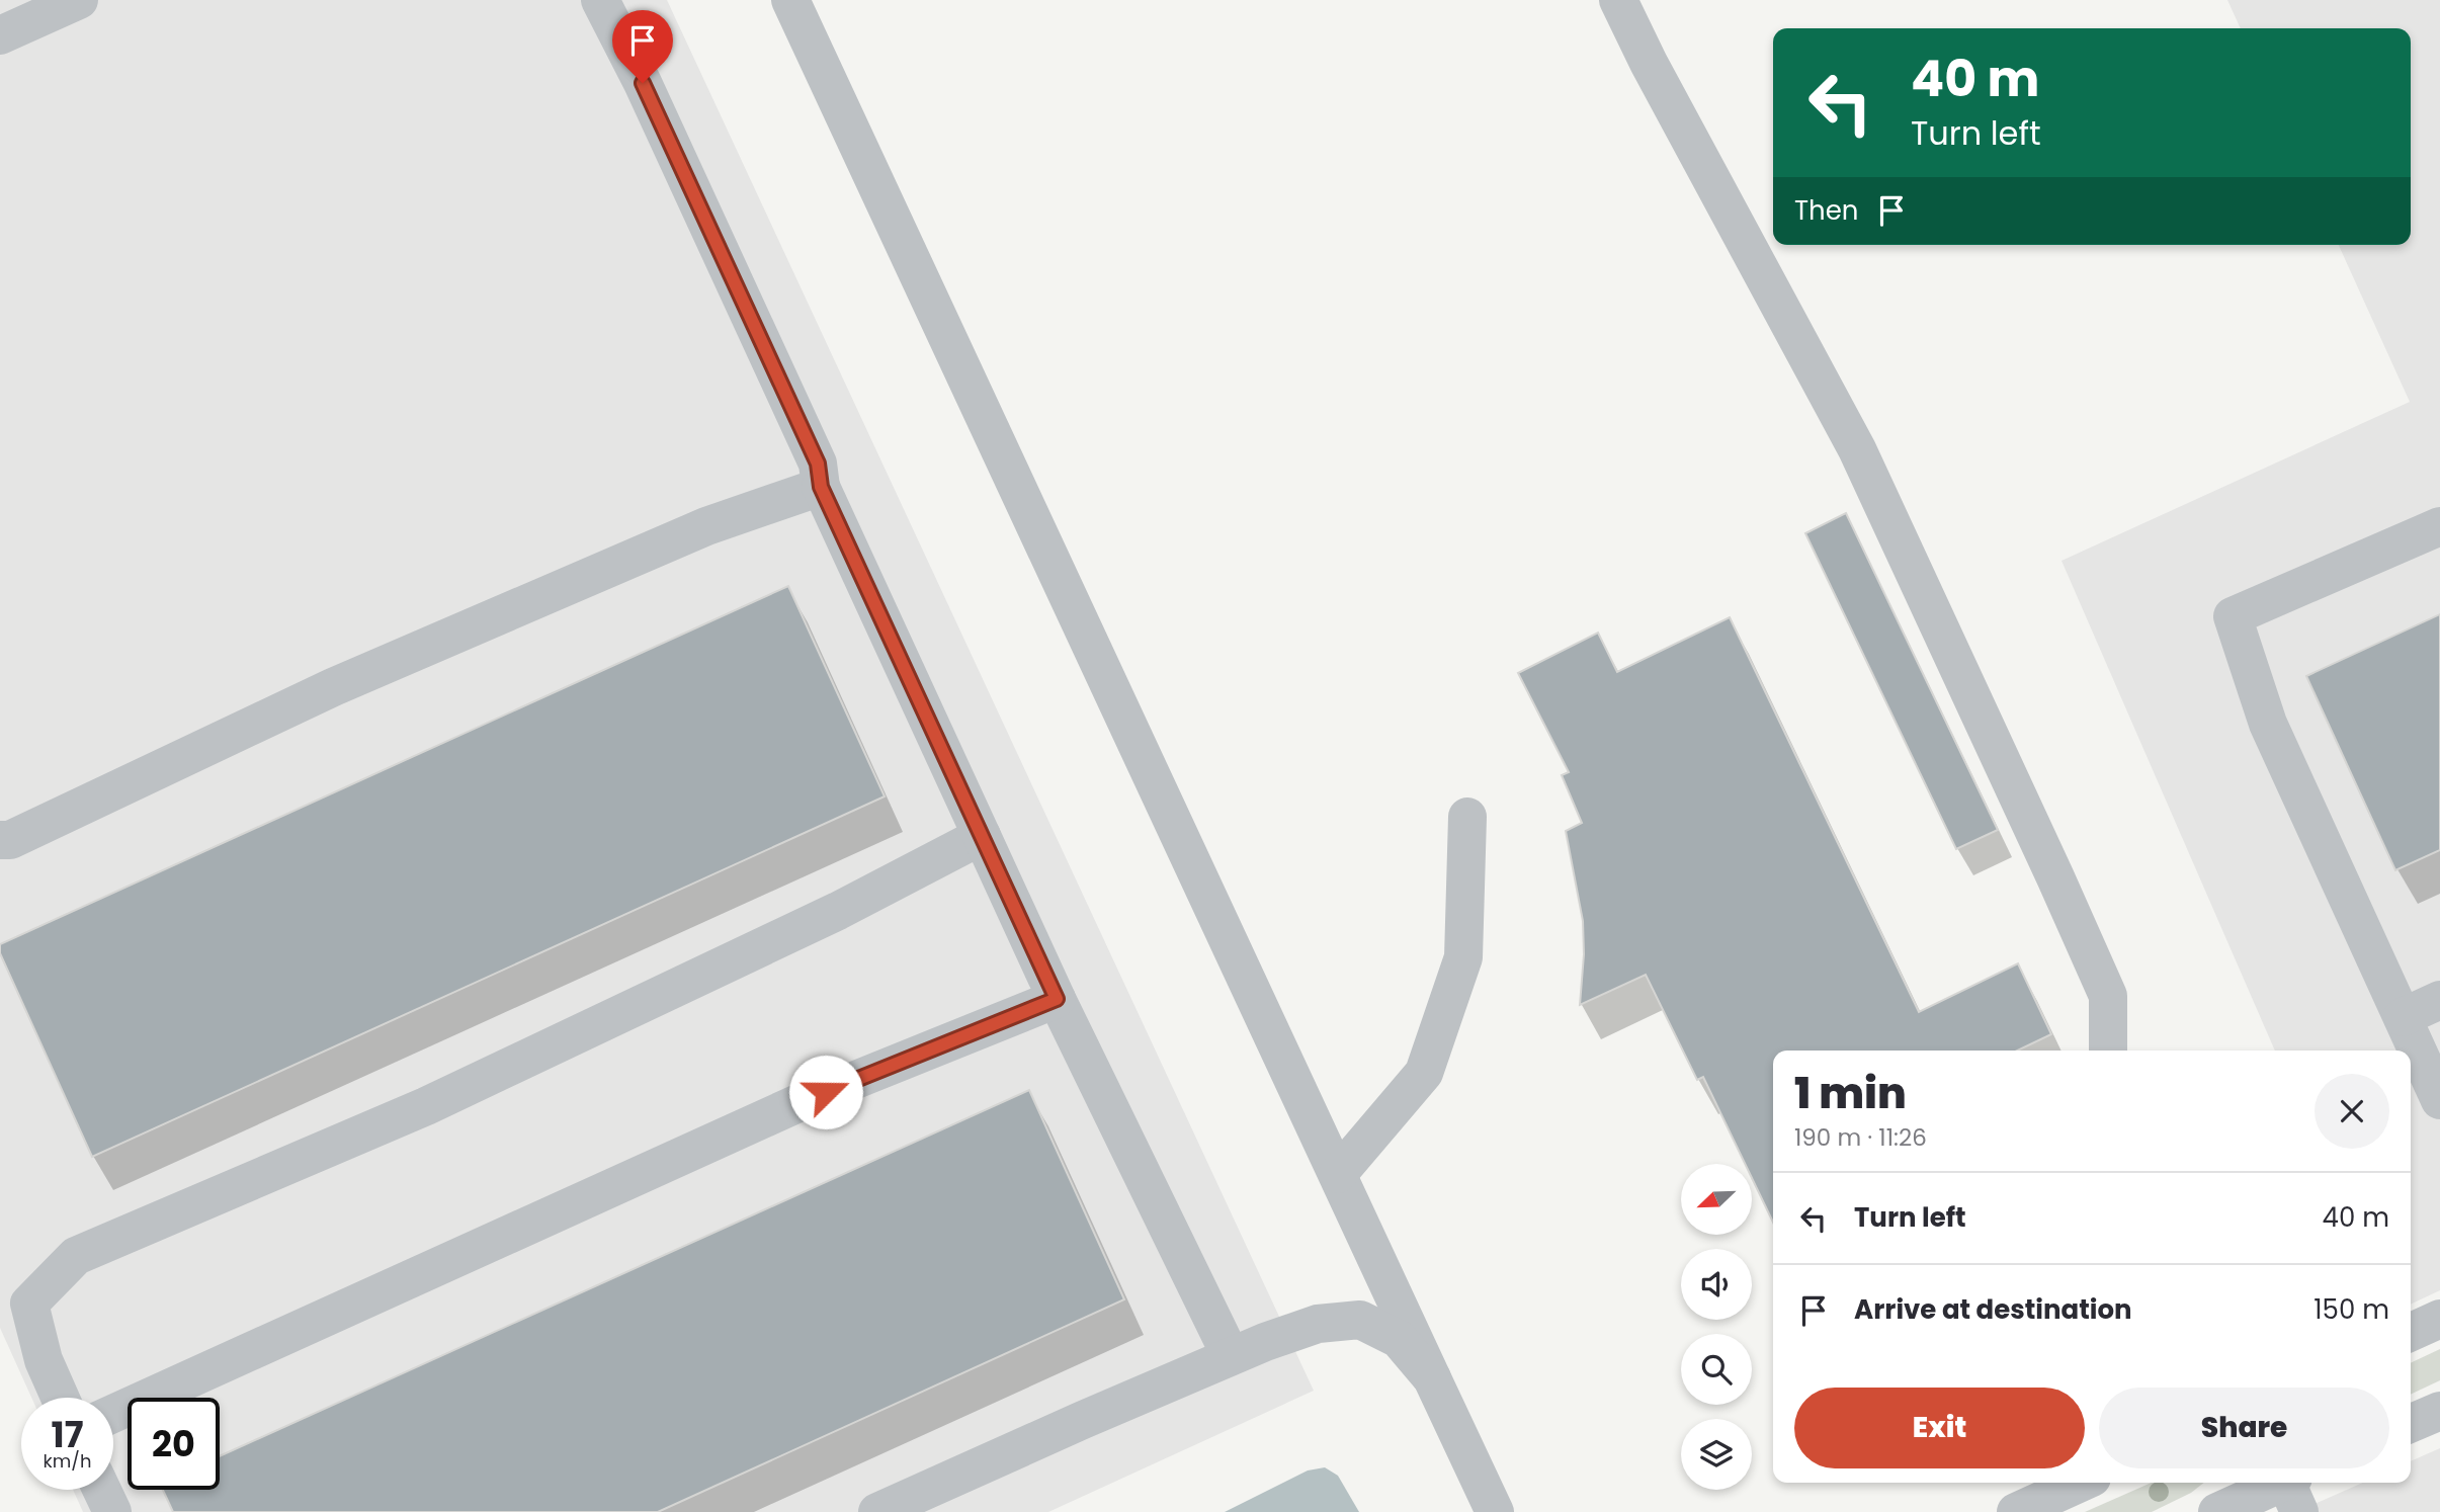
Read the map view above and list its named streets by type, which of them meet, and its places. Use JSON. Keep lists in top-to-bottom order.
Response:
{
  "north": "bottom left",
  "page": {
    "turn": ["40 m", "Turn left"],
    "then": "Then",
    "heading": ["1 min", "190 m · 11:26"],
    "list": [
      {
        "name": "Turn left",
        "value": "40 m"
      },
      {
        "name": "Arrive at destination",
        "value": "150 m"
      }
    ],
    "buttons": ["Exit", "Share"],
    "speed": "17 km/h",
    "limit": "20"
  }
}
